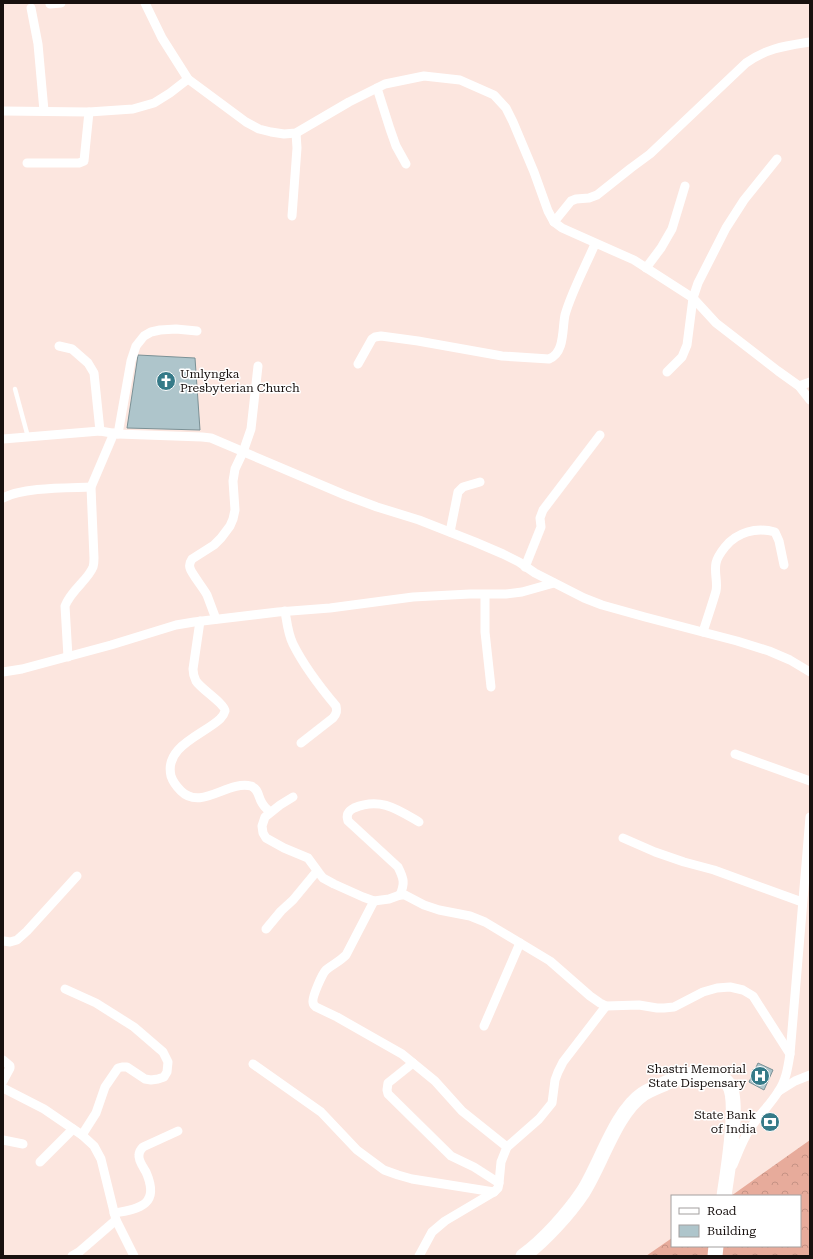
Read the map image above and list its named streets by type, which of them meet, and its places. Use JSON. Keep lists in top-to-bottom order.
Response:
{
  "places": {
    "church": ["Umlyngka Presbyterian Church"],
    "hospital": ["Shastri Memorial State Dispensary"],
    "bank": ["State Bank of India"]
  },
  "legend": ["Road", "Building"]
}
